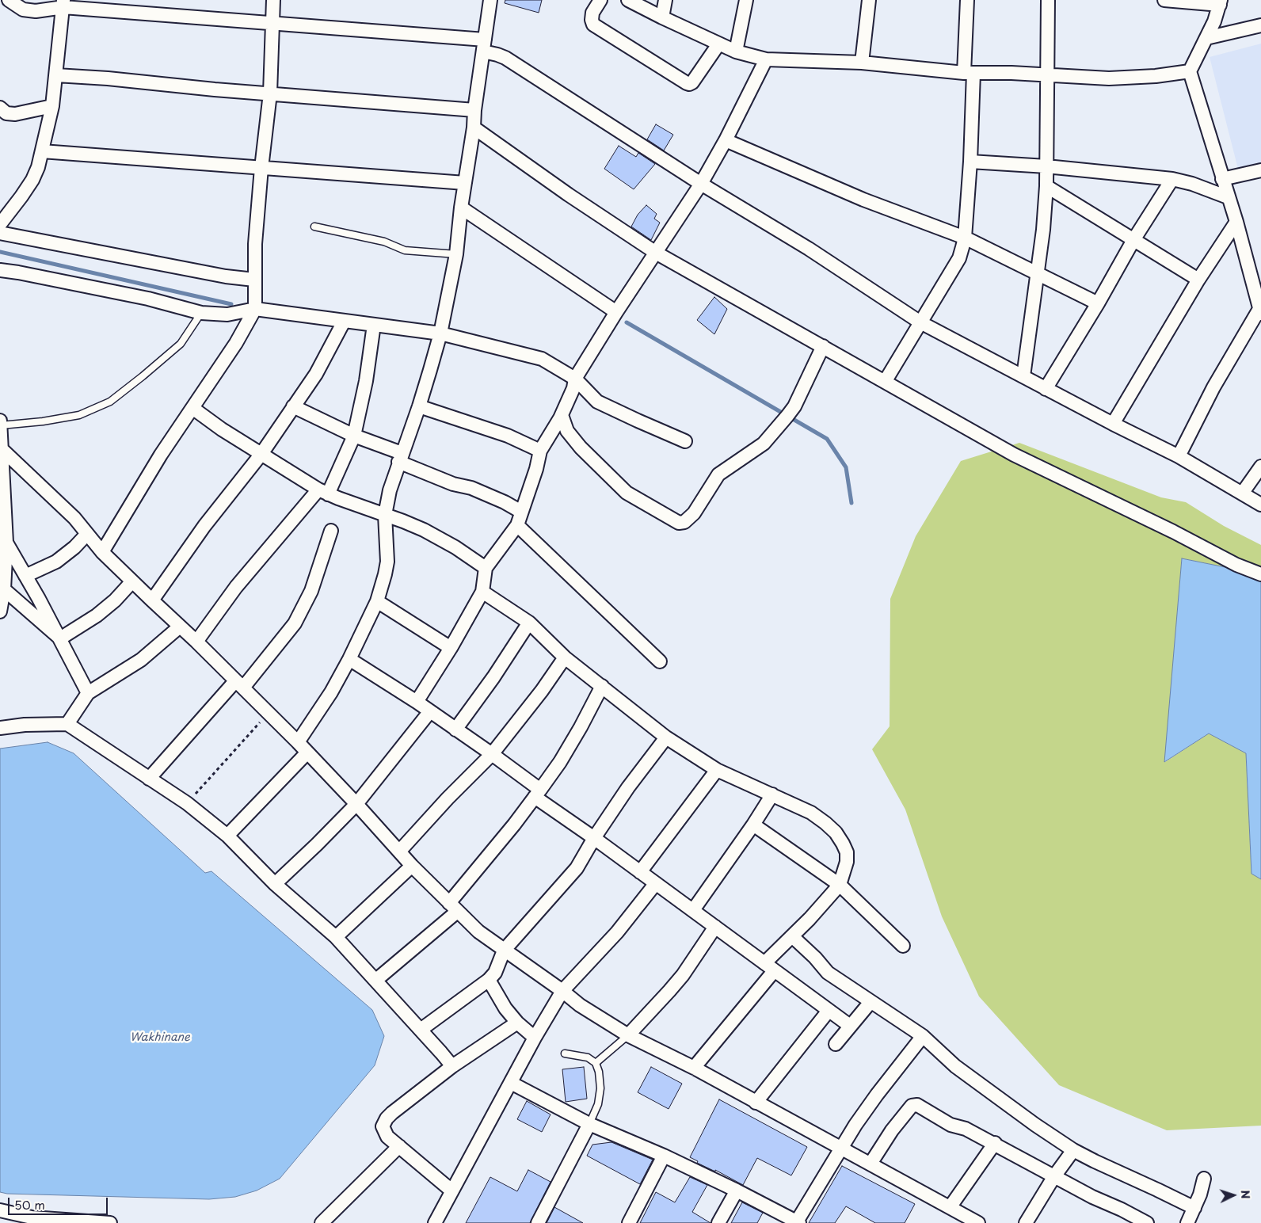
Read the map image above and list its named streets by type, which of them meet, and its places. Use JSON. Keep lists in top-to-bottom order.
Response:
{
  "water": ["Wakhinane"],
  "scale_bar": "50 m",
  "north": "right"
}
